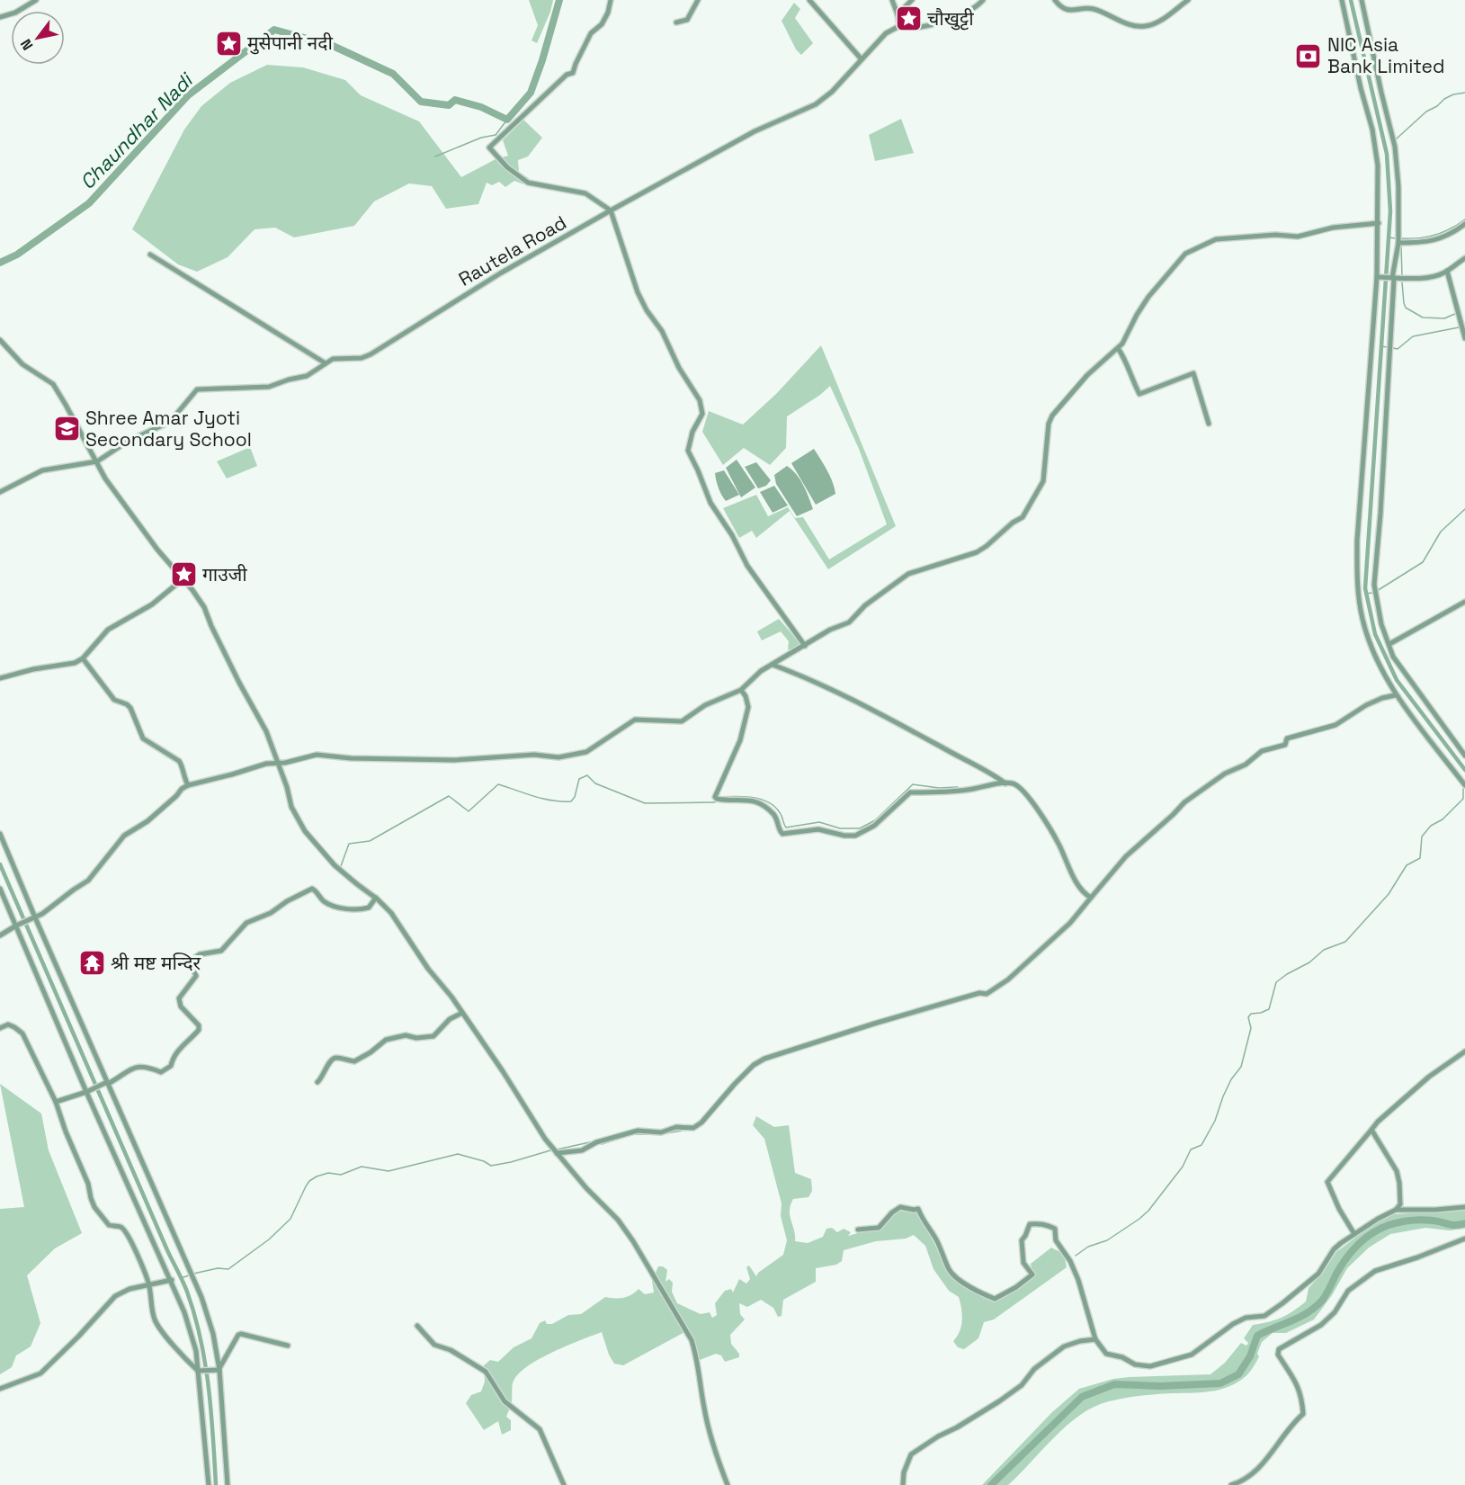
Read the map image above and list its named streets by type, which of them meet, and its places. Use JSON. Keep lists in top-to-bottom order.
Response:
{
  "streets": {
    "street": ["Rautela Road"]
  },
  "water": ["Chaundhar Nadi"],
  "places": {
    "place": ["चौखुट्टी", "मुसेपानी नदी", "गाउजी"],
    "bank": ["NIC Asia Bank Limited"],
    "school or university": ["Shree Amar Jyoti Secondary School"],
    "temple": ["श्री मष्ट मन्दिर"]
  },
  "north": "bottom left"
}
